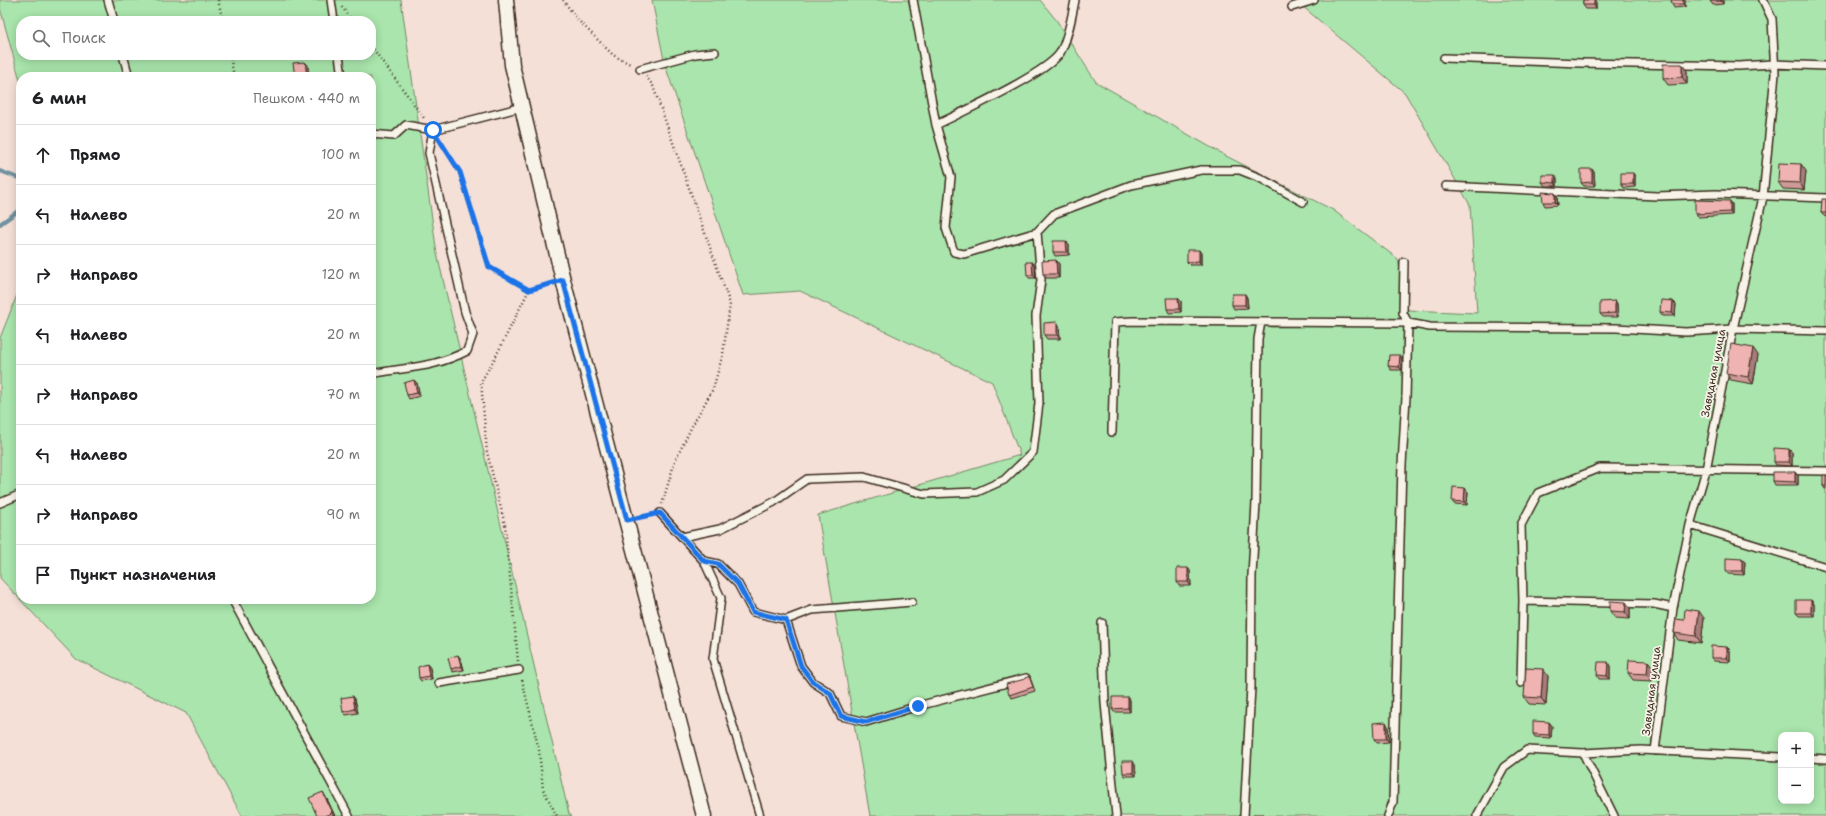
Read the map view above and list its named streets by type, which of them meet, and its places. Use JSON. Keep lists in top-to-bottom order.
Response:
{
  "streets": {
    "lane": ["Завидная улица"]
  },
  "page": {
    "search": "Поиск",
    "heading": ["6 мин", "Пешком · 440 m"],
    "list": [
      ["Прямо", "100 m"],
      ["Налево", "20 m"],
      ["Направо", "120 m"],
      ["Налево", "20 m"],
      ["Направо", "70 m"],
      ["Налево", "20 m"],
      ["Направо", "90 m"],
      "Пункт назначения"
    ],
    "map_buttons": ["+", "−"]
  }
}
